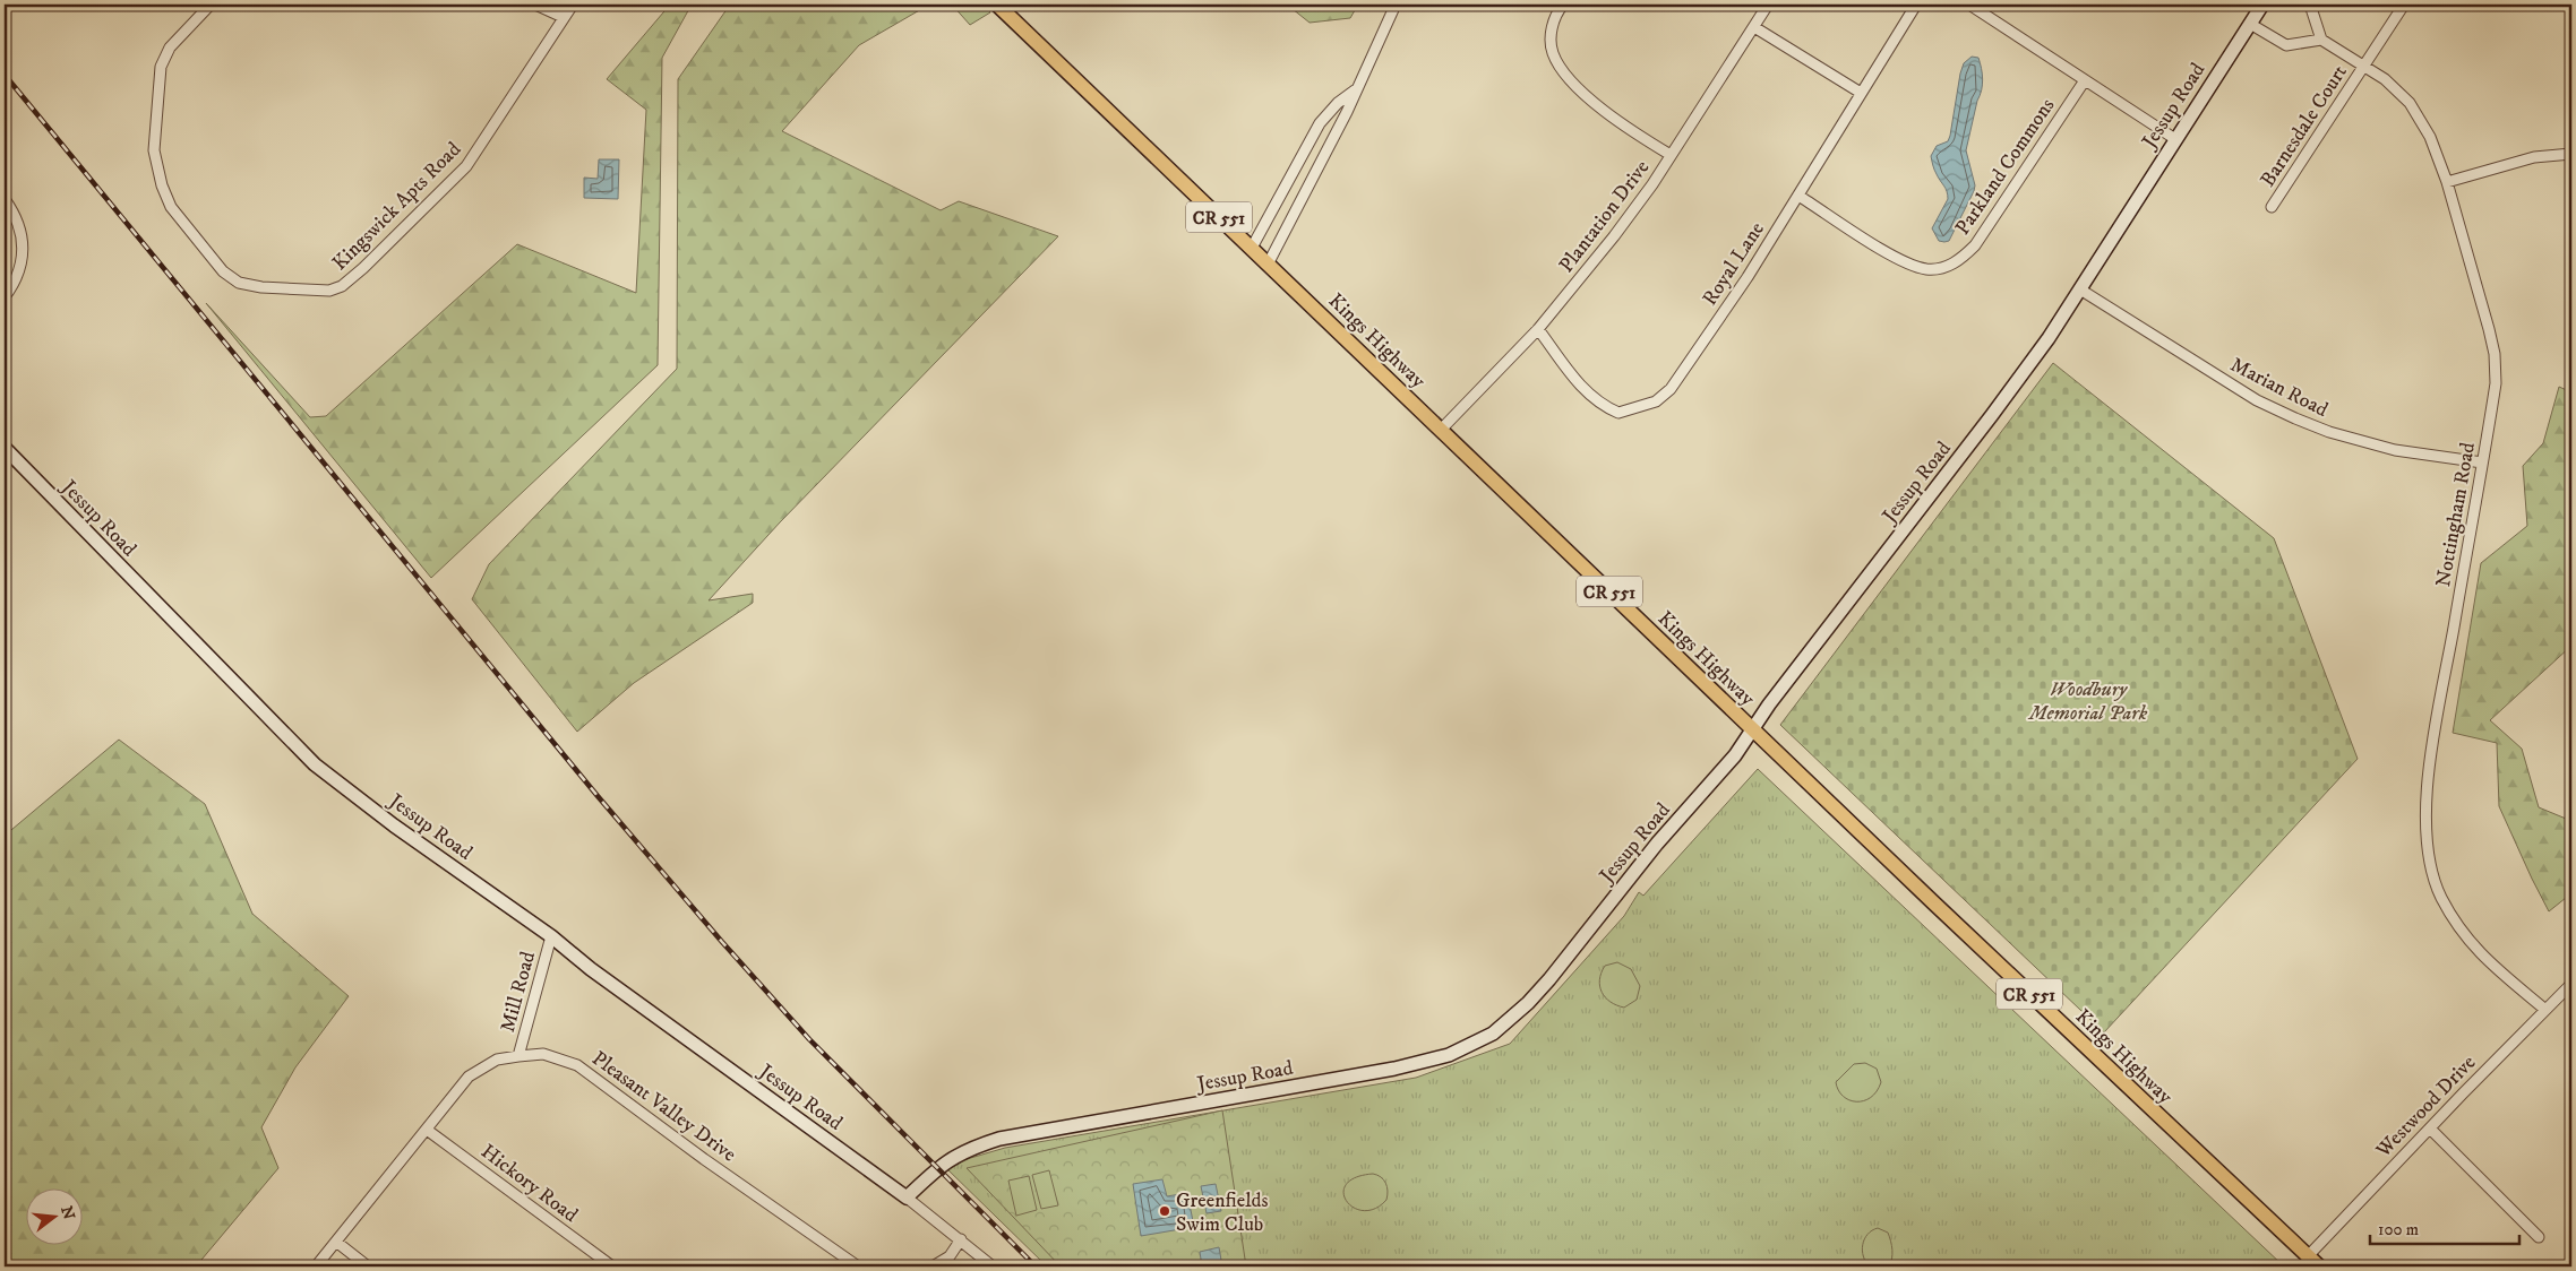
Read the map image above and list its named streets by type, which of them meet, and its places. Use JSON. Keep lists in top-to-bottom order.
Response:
{
  "streets": {
    "main road": ["CR 551", "Kings Highway"],
    "street": [
      "Jessup Road",
      "Barnesdale Court",
      "Parkland Commons",
      "Kingswick Apts Road",
      "Plantation Drive",
      "Royal Lane",
      "Marian Road",
      "Nottingham Road",
      "Mill Road",
      "Pleasant Valley Drive",
      "Westwood Drive",
      "Hickory Road"
    ]
  },
  "crossings": [
    ["Jessup Road", "Kings Highway"],
    ["Jessup Road", "Marian Road"],
    ["Jessup Road", "Mill Road"],
    ["Barnesdale Court", "Nottingham Road"],
    ["Parkland Commons", "Royal Lane"],
    ["Plantation Drive", "Royal Lane"],
    ["Plantation Drive", "Kings Highway"],
    ["Kings Highway", "Westwood Drive"],
    ["Marian Road", "Nottingham Road"],
    ["Nottingham Road", "Westwood Drive"],
    ["Mill Road", "Pleasant Valley Drive"],
    ["Pleasant Valley Drive", "Hickory Road"]
  ],
  "parks": ["Woodbury Memorial Park"],
  "places": ["Greenfields Swim Club"],
  "scale_bar": "100 m",
  "north": "right"
}
